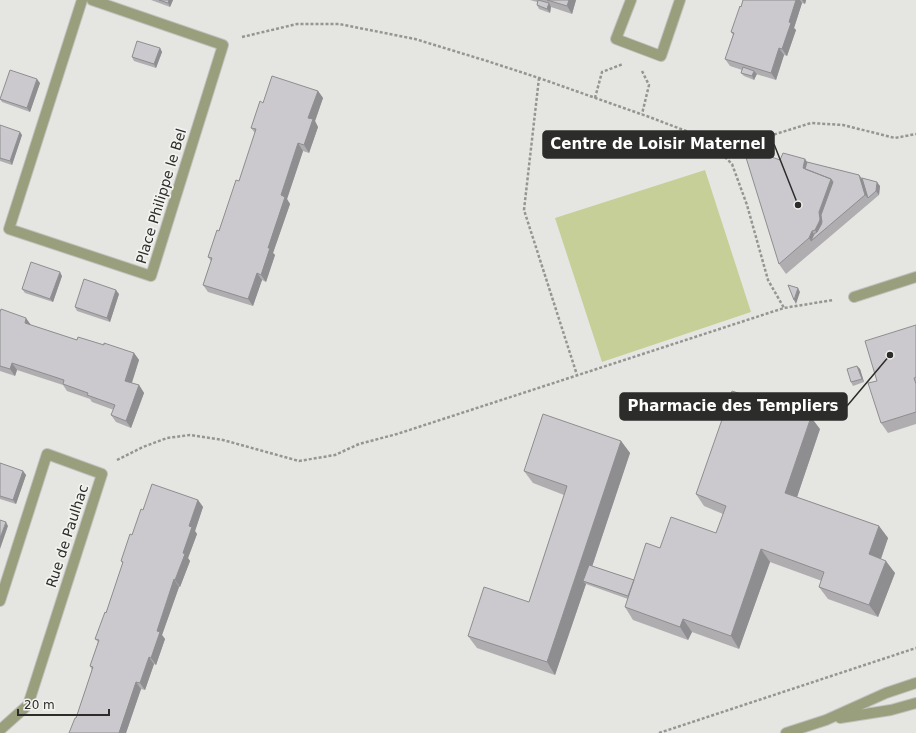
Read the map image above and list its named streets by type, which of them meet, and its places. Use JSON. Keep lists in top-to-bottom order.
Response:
{
  "streets": {
    "street": ["Place Philippe le Bel", "Rue de Paulhac"]
  },
  "places": ["Centre de Loisir Maternel", "Pharmacie des Templiers"],
  "scale_bar": "20 m"
}
